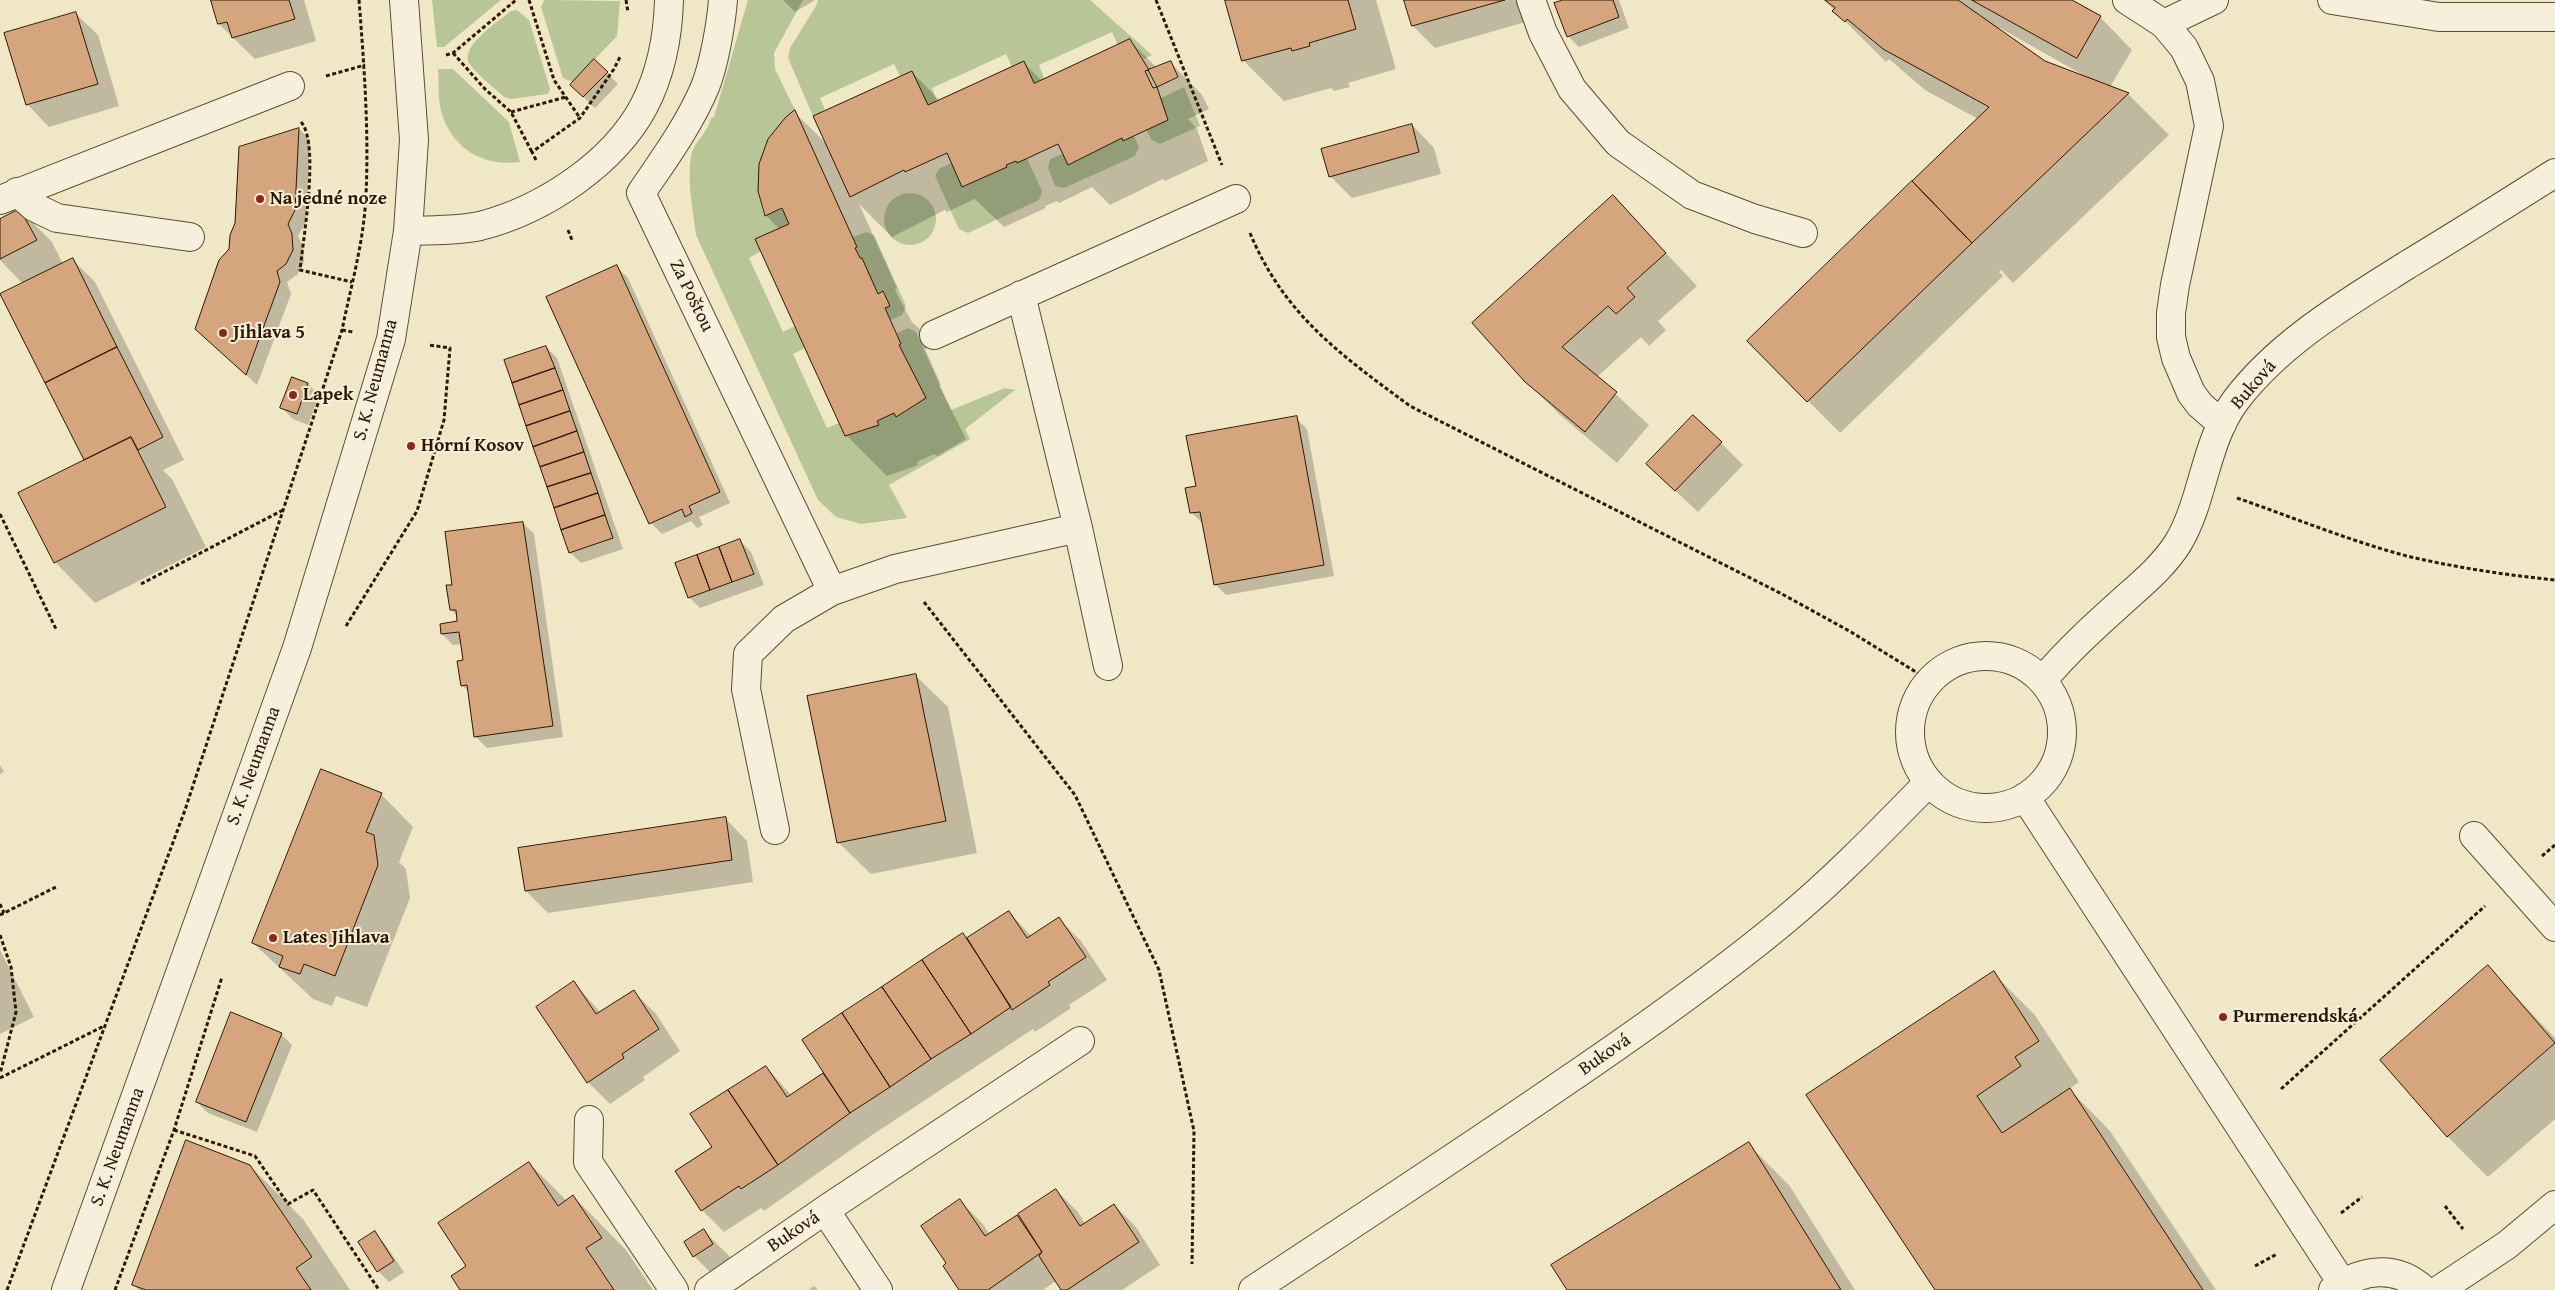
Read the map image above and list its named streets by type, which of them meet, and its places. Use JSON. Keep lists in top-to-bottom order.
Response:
{
  "streets": {
    "street": ["Za Poštou", "S. K. Neumanna", "Buková"]
  },
  "places": [
    "Na jedné noze",
    "Jihlava 5",
    "Lapek",
    "Horní Kosov",
    "Lates Jihlava",
    "Purmerendská"
  ]
}
